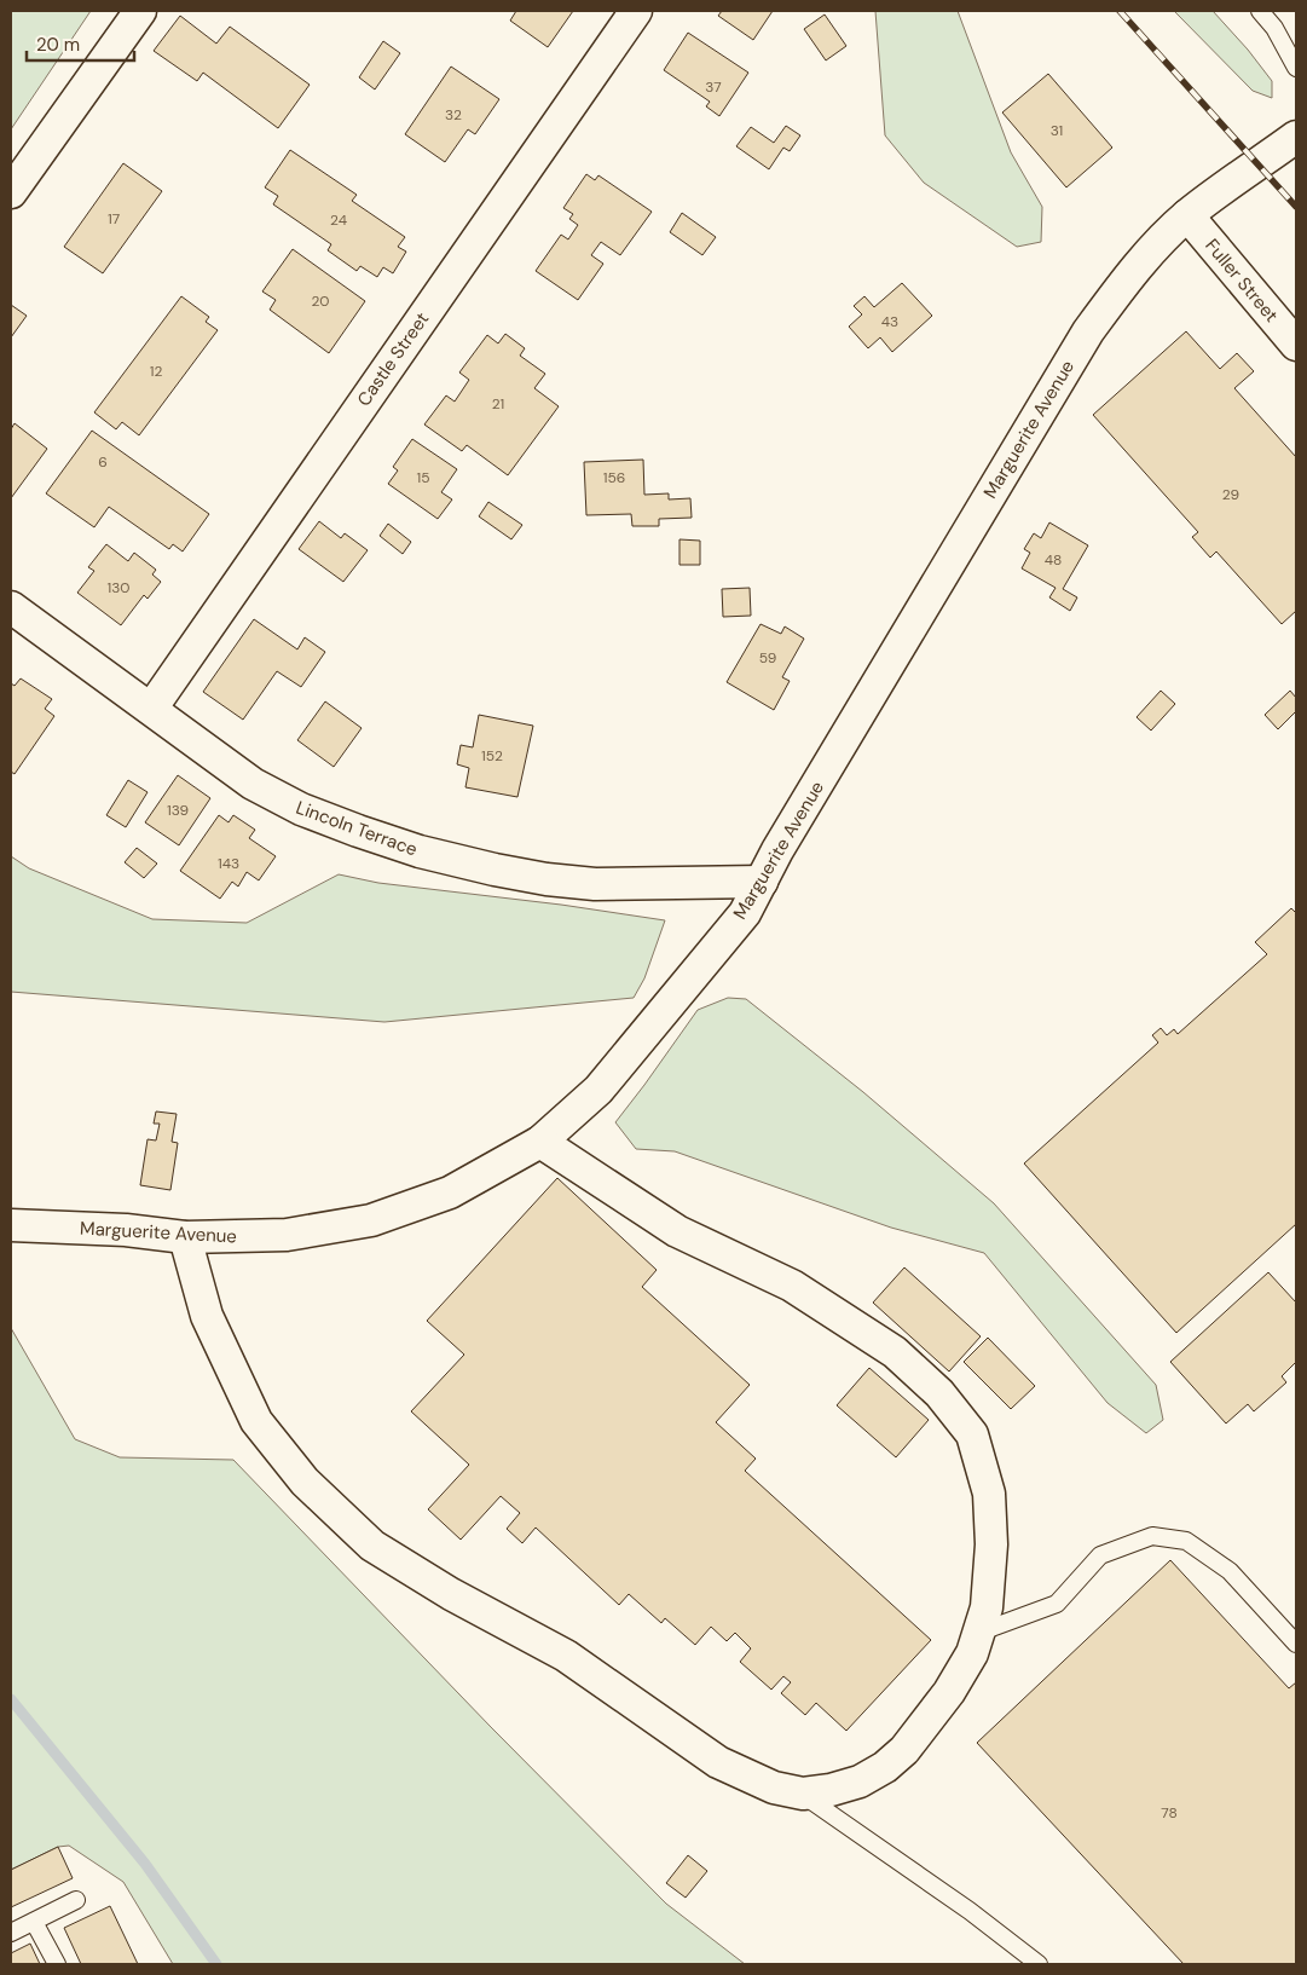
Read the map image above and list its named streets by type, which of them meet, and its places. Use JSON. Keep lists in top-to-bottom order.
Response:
{
  "streets": {
    "street": [
      "Fuller Street",
      "Castle Street",
      "Marguerite Avenue",
      "Lincoln Terrace"
    ]
  },
  "crossings": [
    ["Fuller Street", "Marguerite Avenue"],
    ["Castle Street", "Lincoln Terrace"],
    ["Marguerite Avenue", "Lincoln Terrace"]
  ],
  "house_numbers": [
    "37",
    "32",
    "31",
    "17",
    "24",
    "20",
    "43",
    "12",
    "21",
    "6",
    "15",
    "156",
    "29",
    "48",
    "130",
    "59",
    "152",
    "139",
    "143",
    "78"
  ],
  "scale_bar": "20 m"
}
